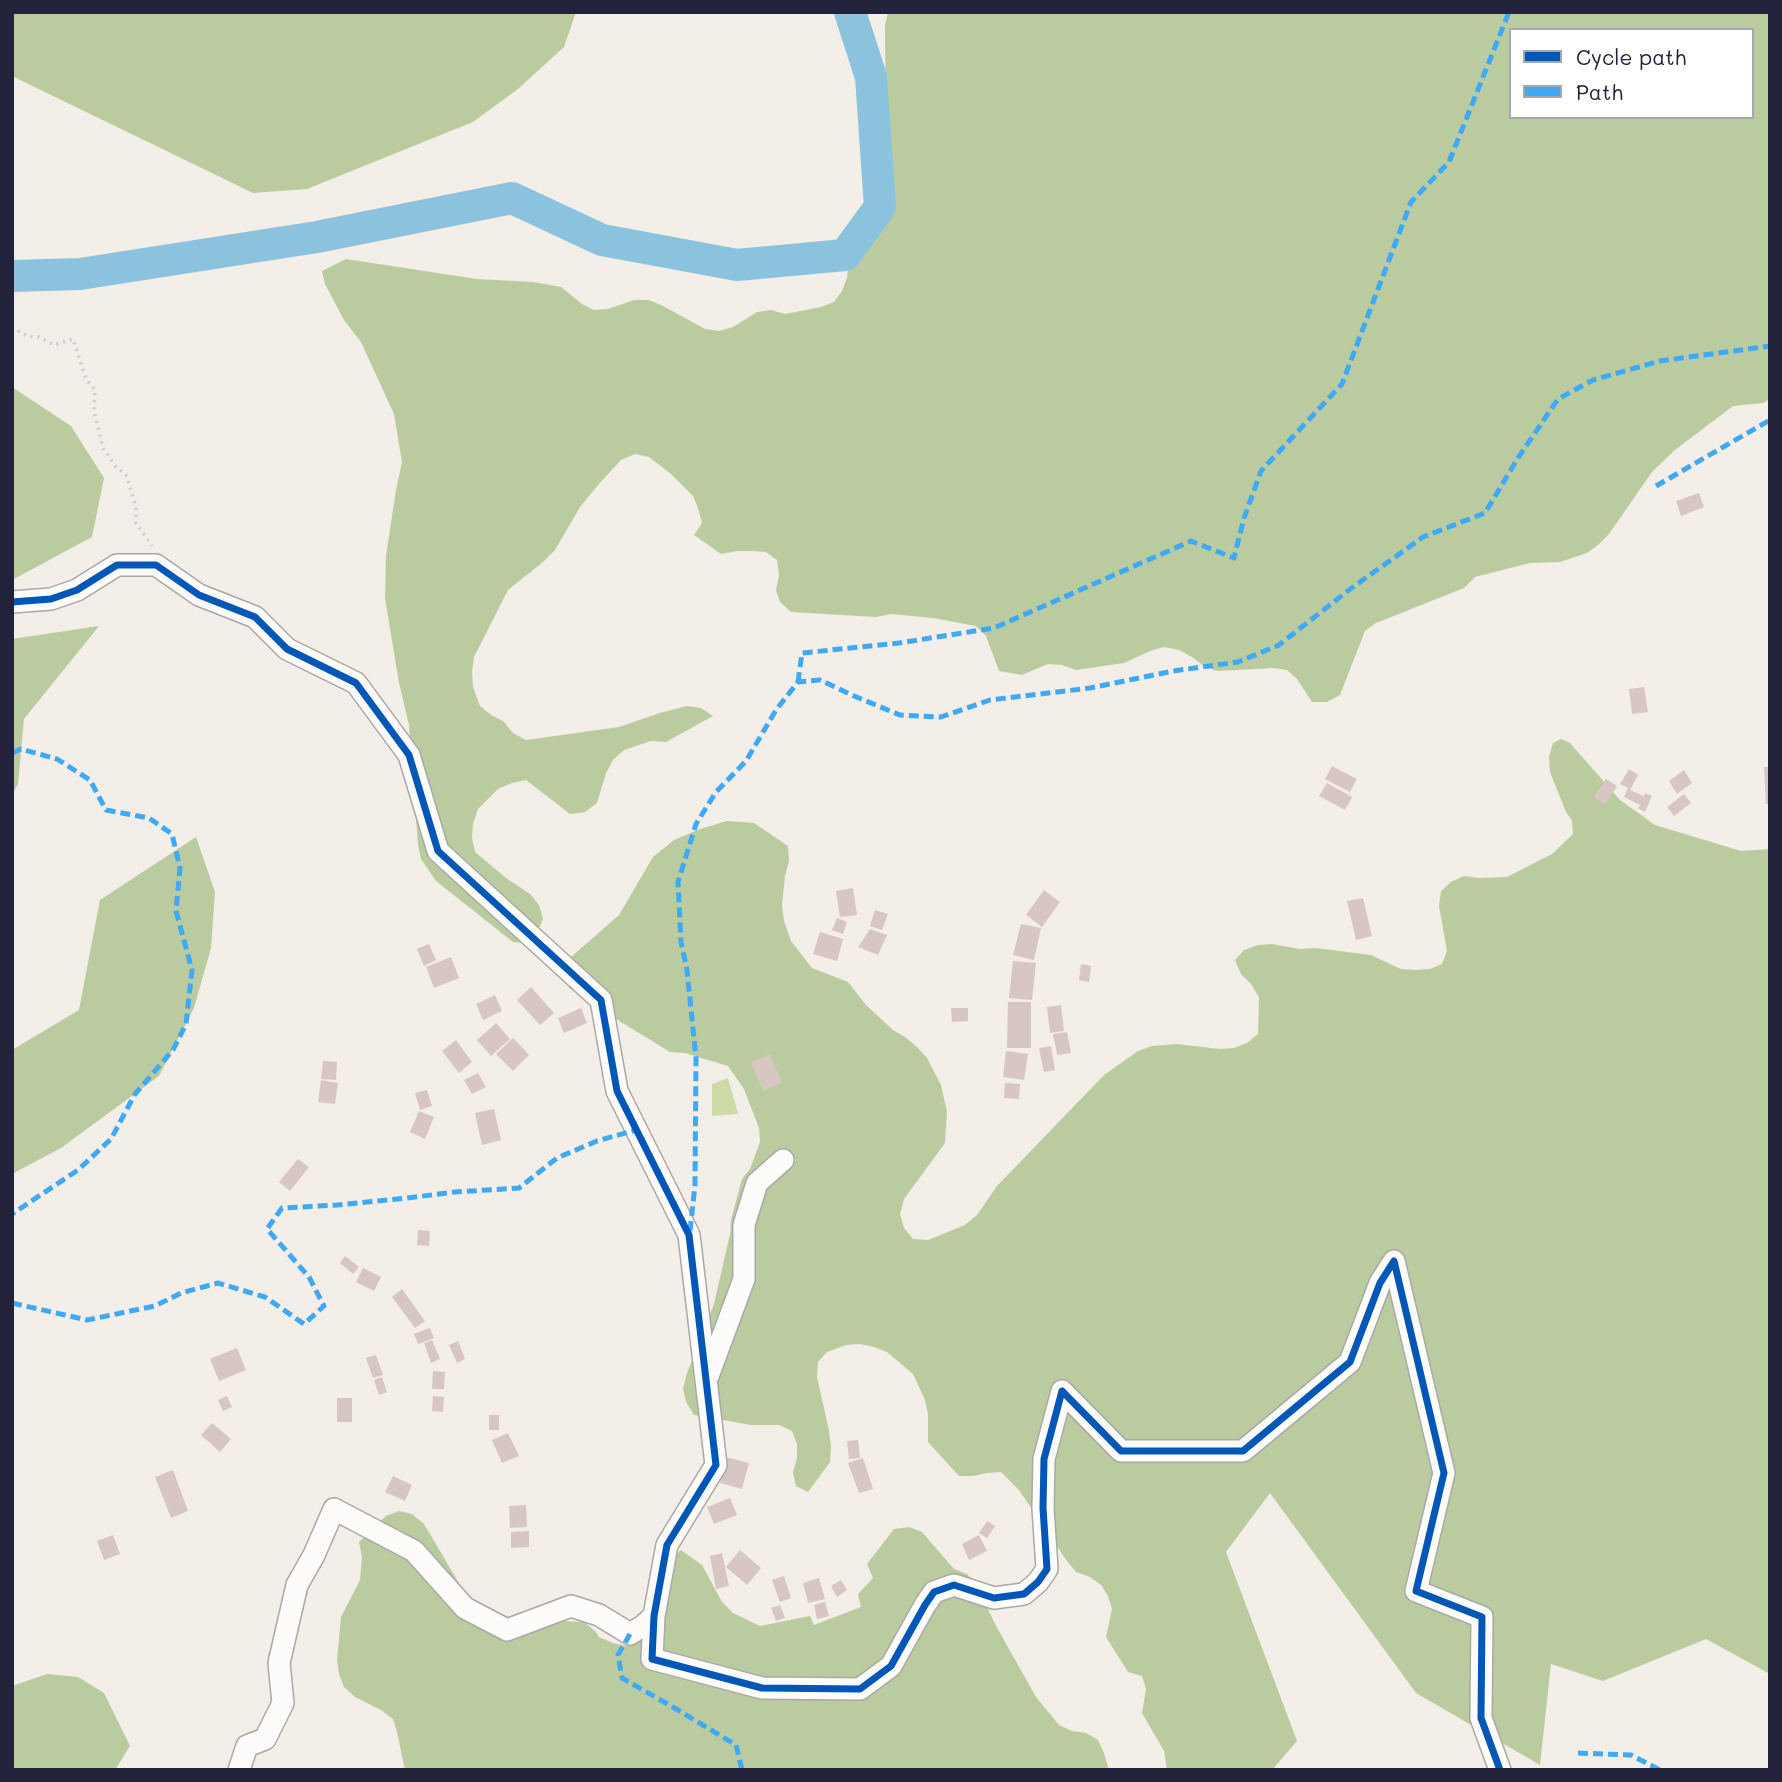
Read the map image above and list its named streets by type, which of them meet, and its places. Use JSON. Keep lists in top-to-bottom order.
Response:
{
  "legend": ["Cycle path", "Path"]
}
